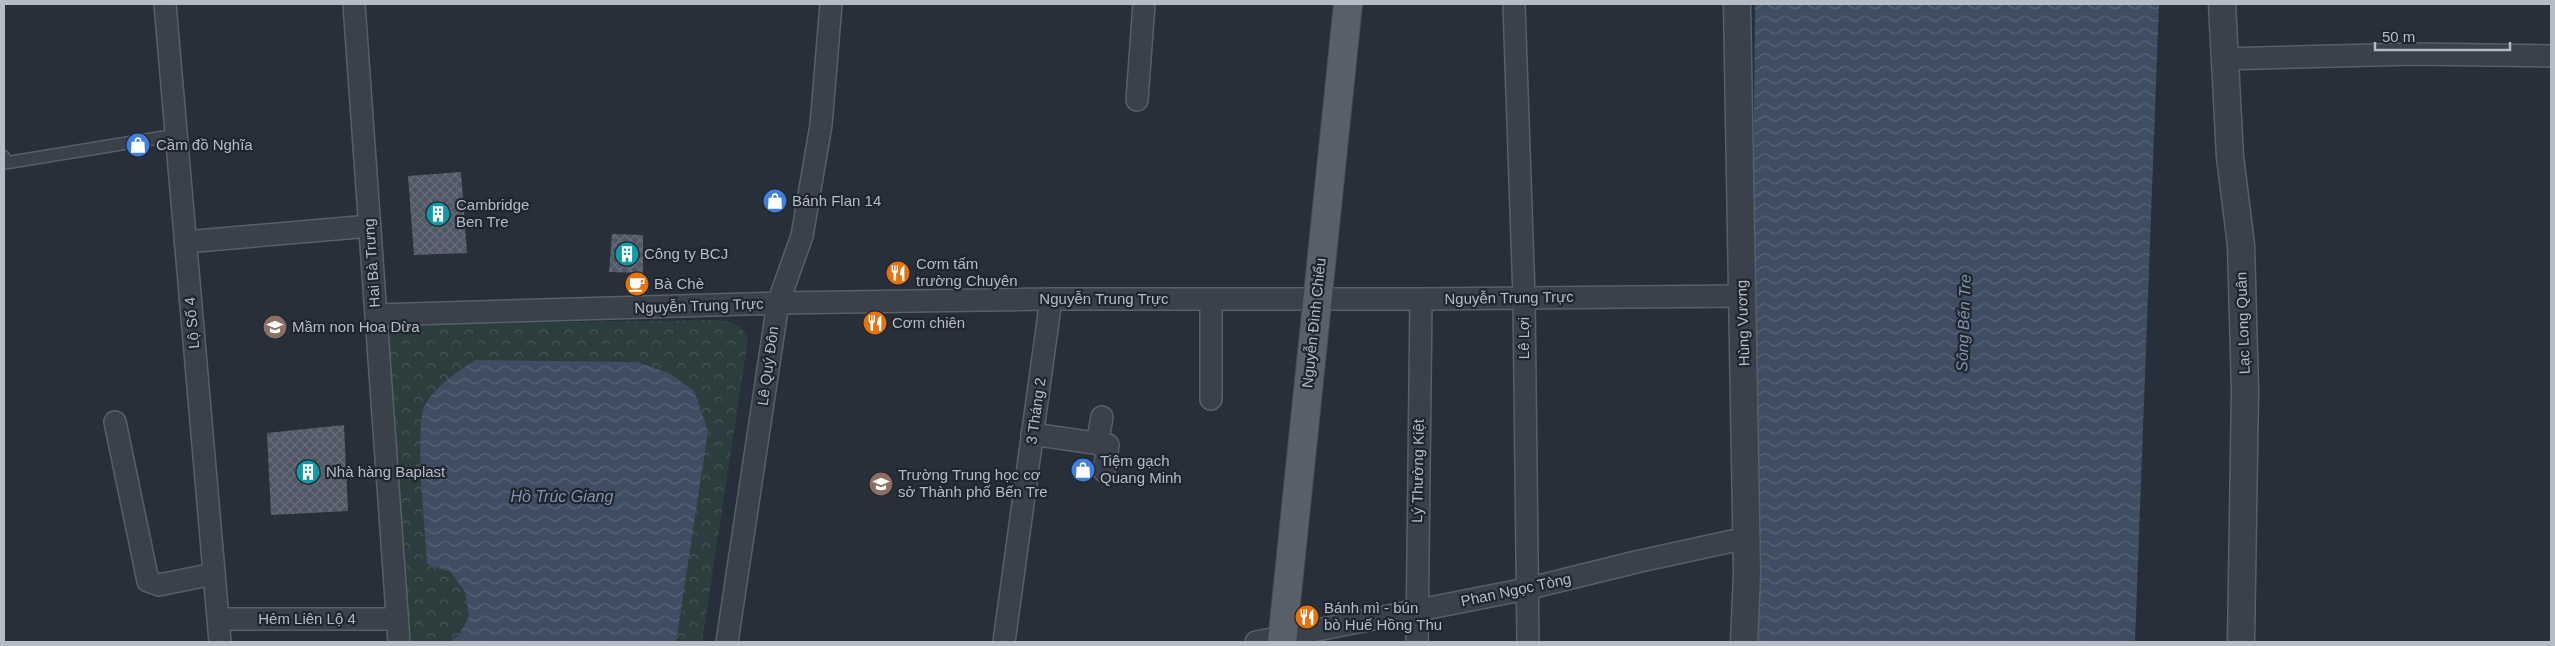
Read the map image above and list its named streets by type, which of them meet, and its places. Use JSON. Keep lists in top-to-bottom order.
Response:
{
  "streets": {
    "main road": ["Nguyễn Đình Chiểu"],
    "street": [
      "Hai Bà Trưng",
      "Nguyễn Trung Trực",
      "Lộ Số 4",
      "Hùng Vương",
      "Lạc Long Quân",
      "Lê Lợi",
      "Lê Quý Đôn",
      "3 Tháng 2",
      "Lý Thường Kiệt",
      "Phan Ngọc Tòng",
      "Hẻm Liên Lộ 4"
    ]
  },
  "crossings": [
    ["Hai Bà Trưng", "Nguyễn Trung Trực"],
    ["Hai Bà Trưng", "Hẻm Liên Lộ 4"],
    ["Nguyễn Trung Trực", "Nguyễn Đình Chiểu"],
    ["Nguyễn Trung Trực", "Hùng Vương"],
    ["Nguyễn Trung Trực", "Lê Lợi"],
    ["Nguyễn Trung Trực", "Lê Quý Đôn"],
    ["Nguyễn Trung Trực", "3 Tháng 2"],
    ["Nguyễn Trung Trực", "Lý Thường Kiệt"],
    ["Lộ Số 4", "Hẻm Liên Lộ 4"],
    ["Nguyễn Đình Chiểu", "Phan Ngọc Tòng"],
    ["Hùng Vương", "Phan Ngọc Tòng"],
    ["Lê Lợi", "Phan Ngọc Tòng"],
    ["Lý Thường Kiệt", "Phan Ngọc Tòng"]
  ],
  "water": ["Sông Bến Tre", "Hồ Trúc Giang"],
  "places": {
    "shop": ["Cầm đồ Nghĩa", "Bánh Flan 14", "Tiệm gạch Quang Minh"],
    "building": ["Cambridge Ben Tre", "Công ty BCJ", "Nhà hàng Baplast"],
    "restaurant": ["Cơm tấm trường Chuyên", "Cơm chiên", "Bánh mì - bún bò Huế Hồng Thu"],
    "cafe": ["Bà Chè"],
    "school or university": ["Mầm non Hoa Dừa", "Trường Trung học cơ sở Thành phố Bến Tre"]
  },
  "scale_bar": "50 m"
}
